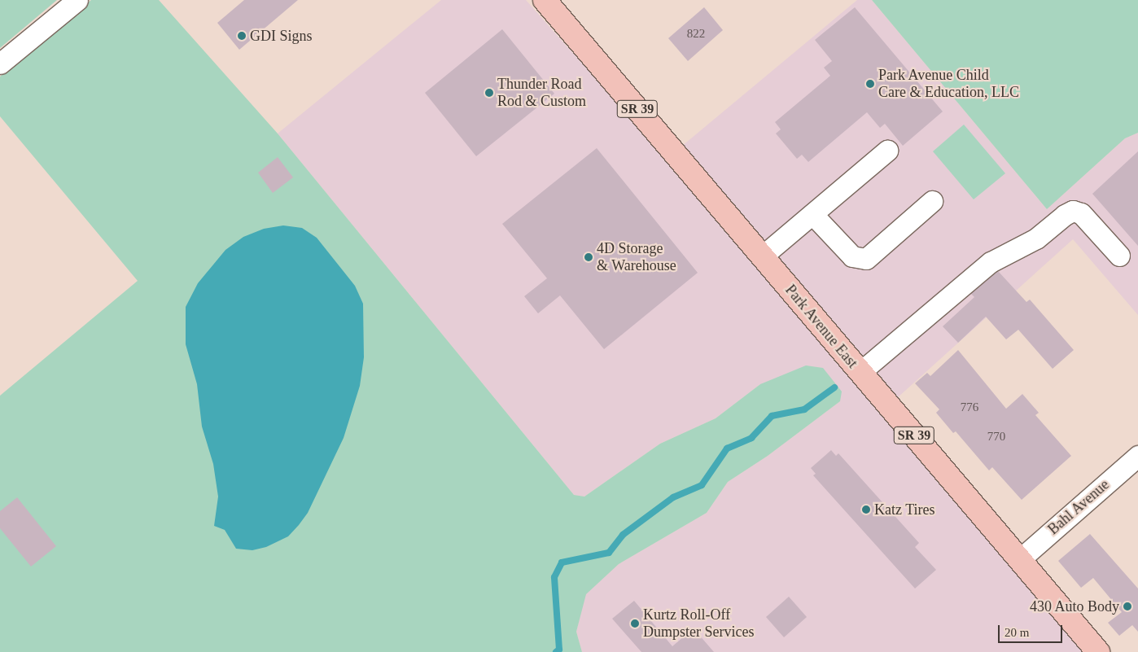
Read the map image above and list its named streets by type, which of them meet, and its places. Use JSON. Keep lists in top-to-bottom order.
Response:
{
  "streets": {
    "main road": ["SR 39", "Park Avenue East"],
    "street": ["Bahl Avenue"]
  },
  "crossings": [
    ["Park Avenue East", "Bahl Avenue"]
  ],
  "places": [
    "GDI Signs",
    "Park Avenue Child Care & Education, LLC",
    "Thunder Road Rod & Custom",
    "4D Storage & Warehouse",
    "Katz Tires",
    "430 Auto Body",
    "Kurtz Roll-Off Dumpster Services"
  ],
  "house_numbers": ["822", "776", "770"],
  "scale_bar": "20 m"
}
